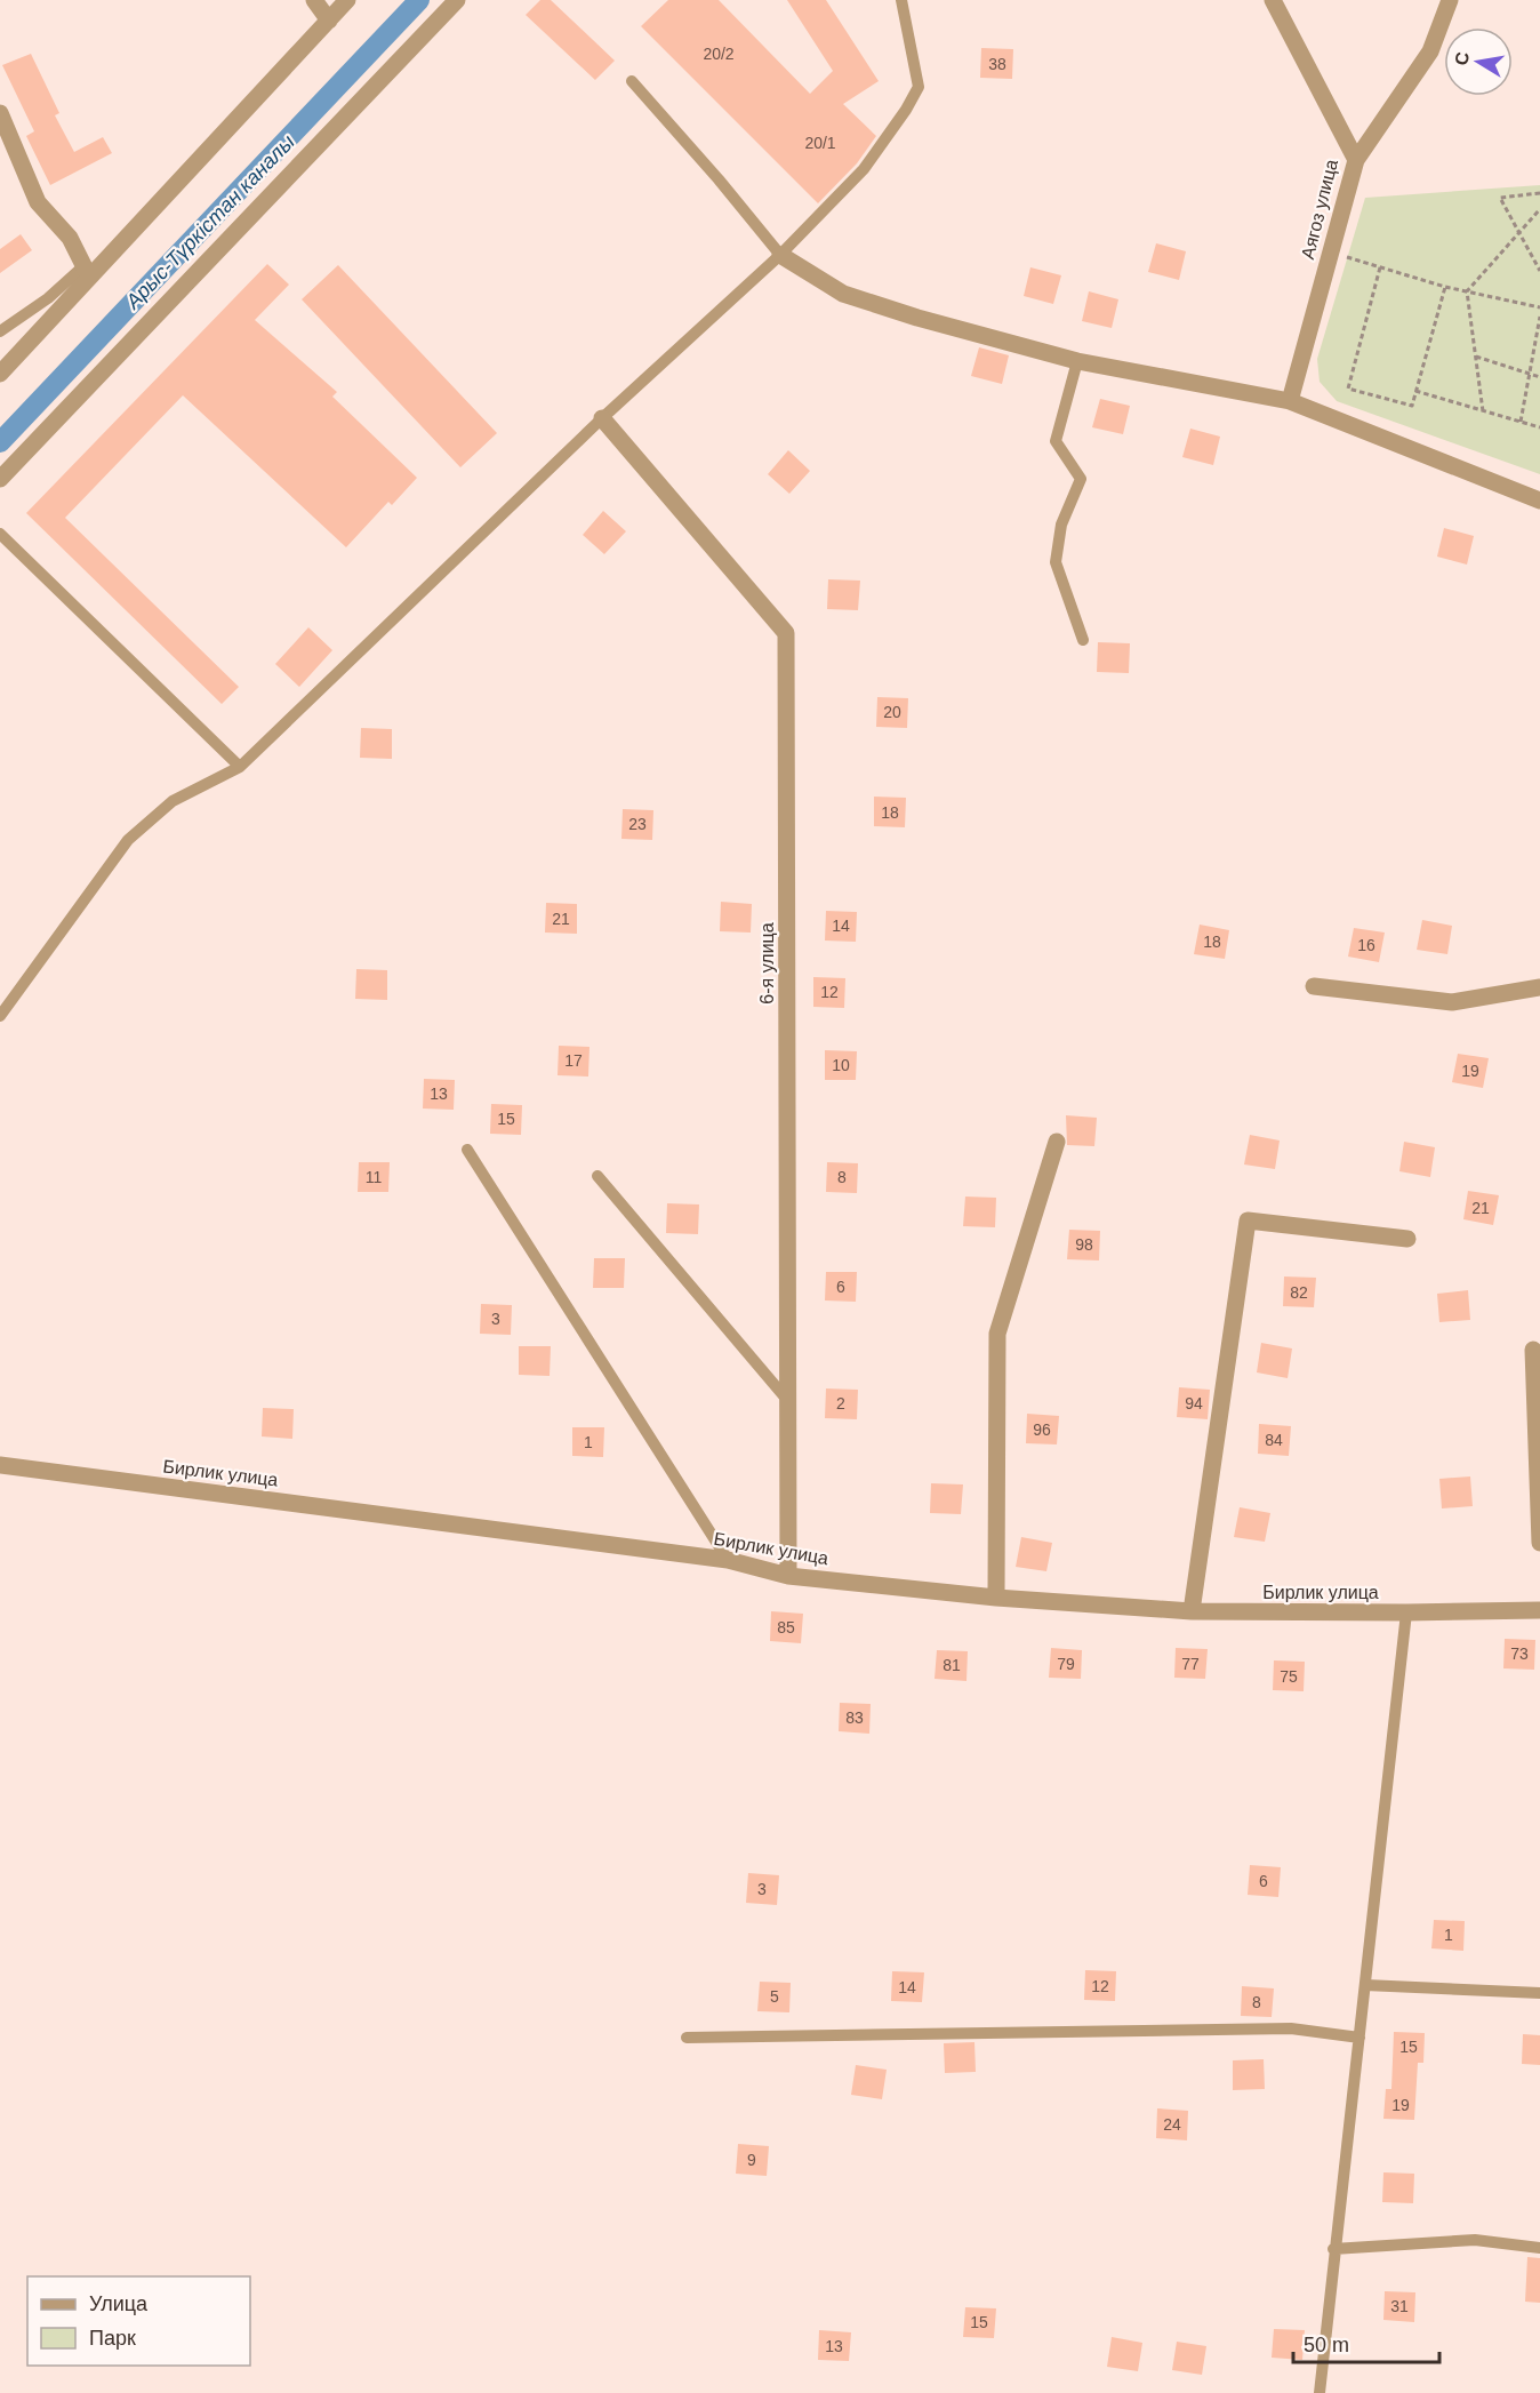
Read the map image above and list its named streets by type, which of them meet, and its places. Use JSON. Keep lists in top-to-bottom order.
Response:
{
  "streets": {
    "street": ["Аягоз улица", "6-я улица", "Бирлик улица"]
  },
  "crossings": [
    ["6-я улица", "Бирлик улица"]
  ],
  "water": ["Арыс-Түркістан каналы"],
  "house_numbers": [
    "20/2",
    "38",
    "20/1",
    "20",
    "18",
    "23",
    "21",
    "14",
    "18",
    "16",
    "12",
    "17",
    "10",
    "19",
    "13",
    "15",
    "11",
    "8",
    "21",
    "98",
    "6",
    "82",
    "3",
    "2",
    "94",
    "96",
    "84",
    "1",
    "85",
    "73",
    "79",
    "77",
    "81",
    "75",
    "83",
    "6",
    "3",
    "1",
    "12",
    "14",
    "5",
    "8",
    "15",
    "19",
    "24",
    "9",
    "31",
    "15",
    "13"
  ],
  "legend": ["Улица", "Парк"],
  "scale_bar": "50 m",
  "north": "left"
}
